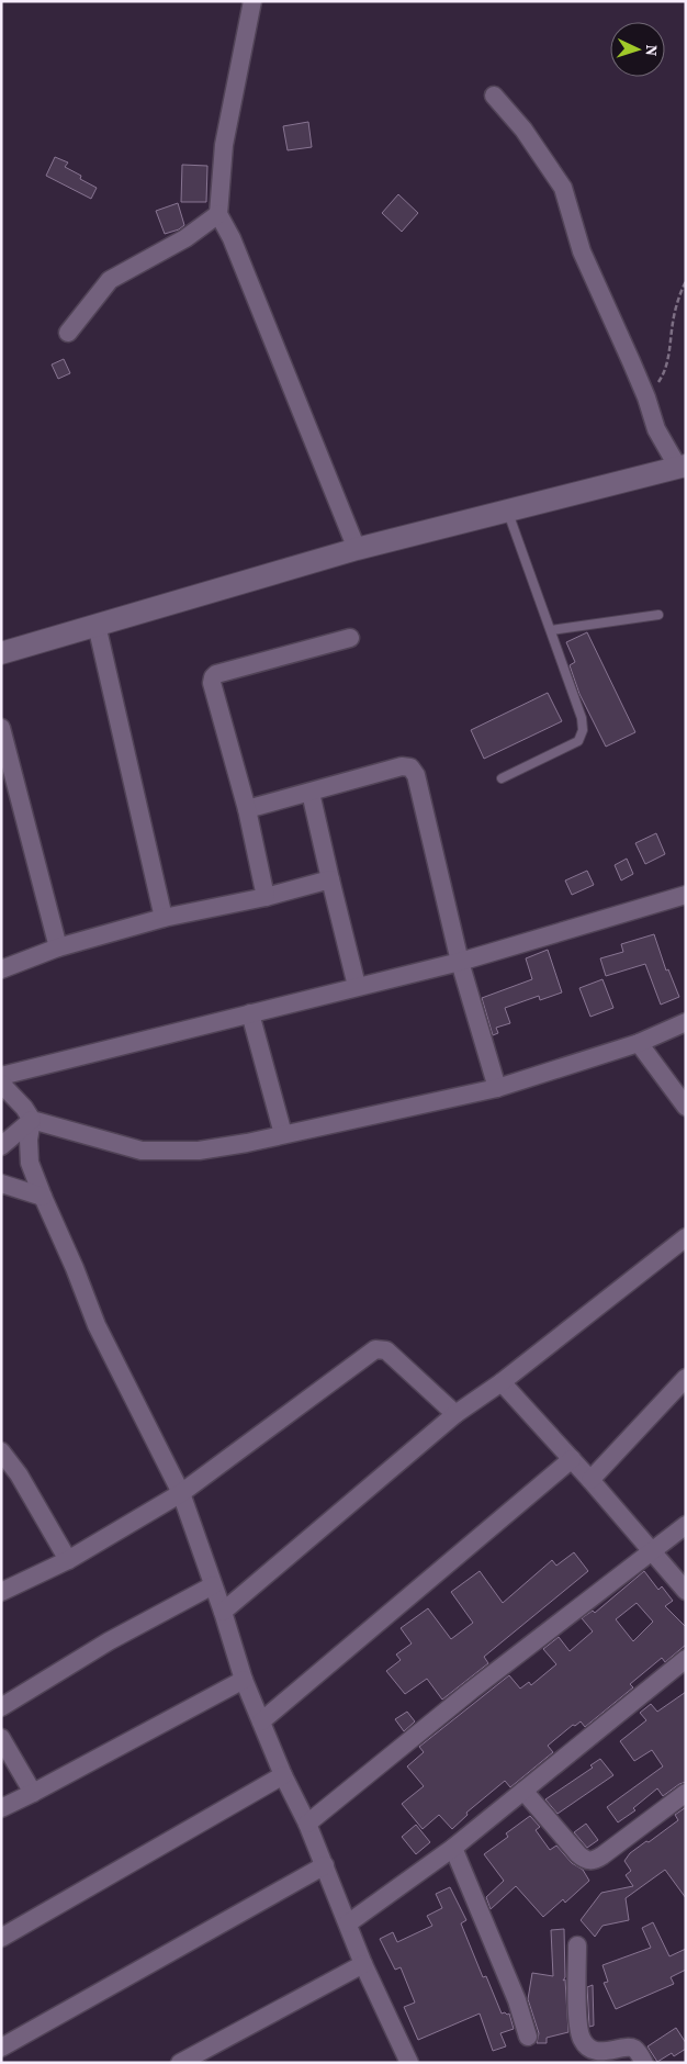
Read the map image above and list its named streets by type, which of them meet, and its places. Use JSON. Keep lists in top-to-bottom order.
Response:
{
  "north": "right"
}
